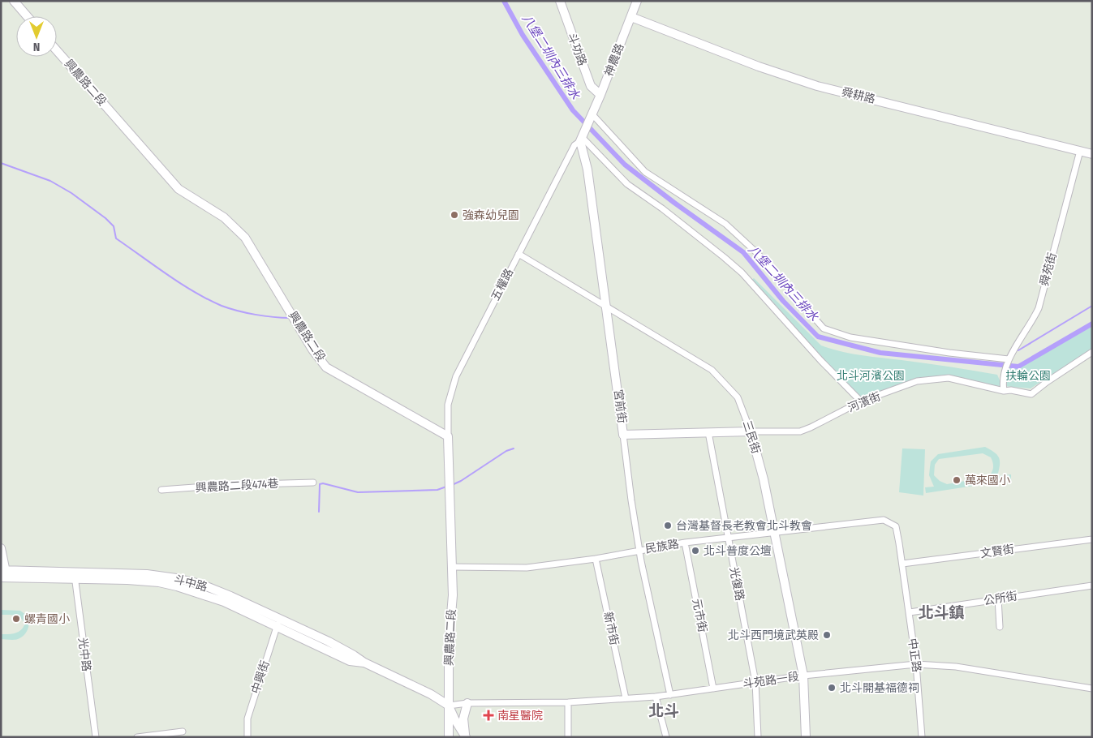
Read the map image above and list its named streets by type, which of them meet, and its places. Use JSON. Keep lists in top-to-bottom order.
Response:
{
  "streets": {
    "street": [
      "斗功路",
      "神農路",
      "興農路二段",
      "舜耕路",
      "舜苑街",
      "五權路",
      "河濱街",
      "宮前街",
      "三民街",
      "興農路二段474巷",
      "民族路",
      "文賢街",
      "斗中路",
      "光復路",
      "公所街",
      "元市街",
      "新市街",
      "光中路",
      "中正路",
      "中興街",
      "斗苑路一段"
    ]
  },
  "crossings": [
    ["斗功路", "神農路"],
    ["神農路", "舜耕路"],
    ["興農路二段", "五權路"],
    ["興農路二段", "民族路"],
    ["興農路二段", "斗中路"],
    ["興農路二段", "斗苑路一段"],
    ["舜耕路", "舜苑街"],
    ["舜苑街", "河濱街"],
    ["五權路", "宮前街"],
    ["五權路", "三民街"],
    ["河濱街", "宮前街"],
    ["河濱街", "三民街"],
    ["河濱街", "光復路"],
    ["宮前街", "三民街"],
    ["宮前街", "民族路"],
    ["宮前街", "斗苑路一段"],
    ["三民街", "民族路"],
    ["三民街", "斗苑路一段"],
    ["民族路", "光復路"],
    ["民族路", "元市街"],
    ["民族路", "新市街"],
    ["民族路", "中正路"],
    ["文賢街", "中正路"],
    ["斗中路", "光中路"],
    ["斗中路", "中興街"],
    ["斗中路", "斗苑路一段"],
    ["光復路", "斗苑路一段"],
    ["公所街", "中正路"],
    ["元市街", "斗苑路一段"],
    ["新市街", "斗苑路一段"],
    ["中正路", "斗苑路一段"]
  ],
  "districts": ["北斗鎮", "北斗"],
  "water": ["八堡二圳內三排水"],
  "parks": ["北斗河濱公園", "扶輪公園"],
  "places": {
    "other": [
      "強森幼兒園",
      "萬來國小",
      "台灣基督長老教會北斗教會",
      "北斗普度公壇",
      "螺青國小",
      "北斗西門境武英殿",
      "北斗開基福德祠"
    ],
    "health": ["南星醫院"]
  },
  "north": "bottom"
}
